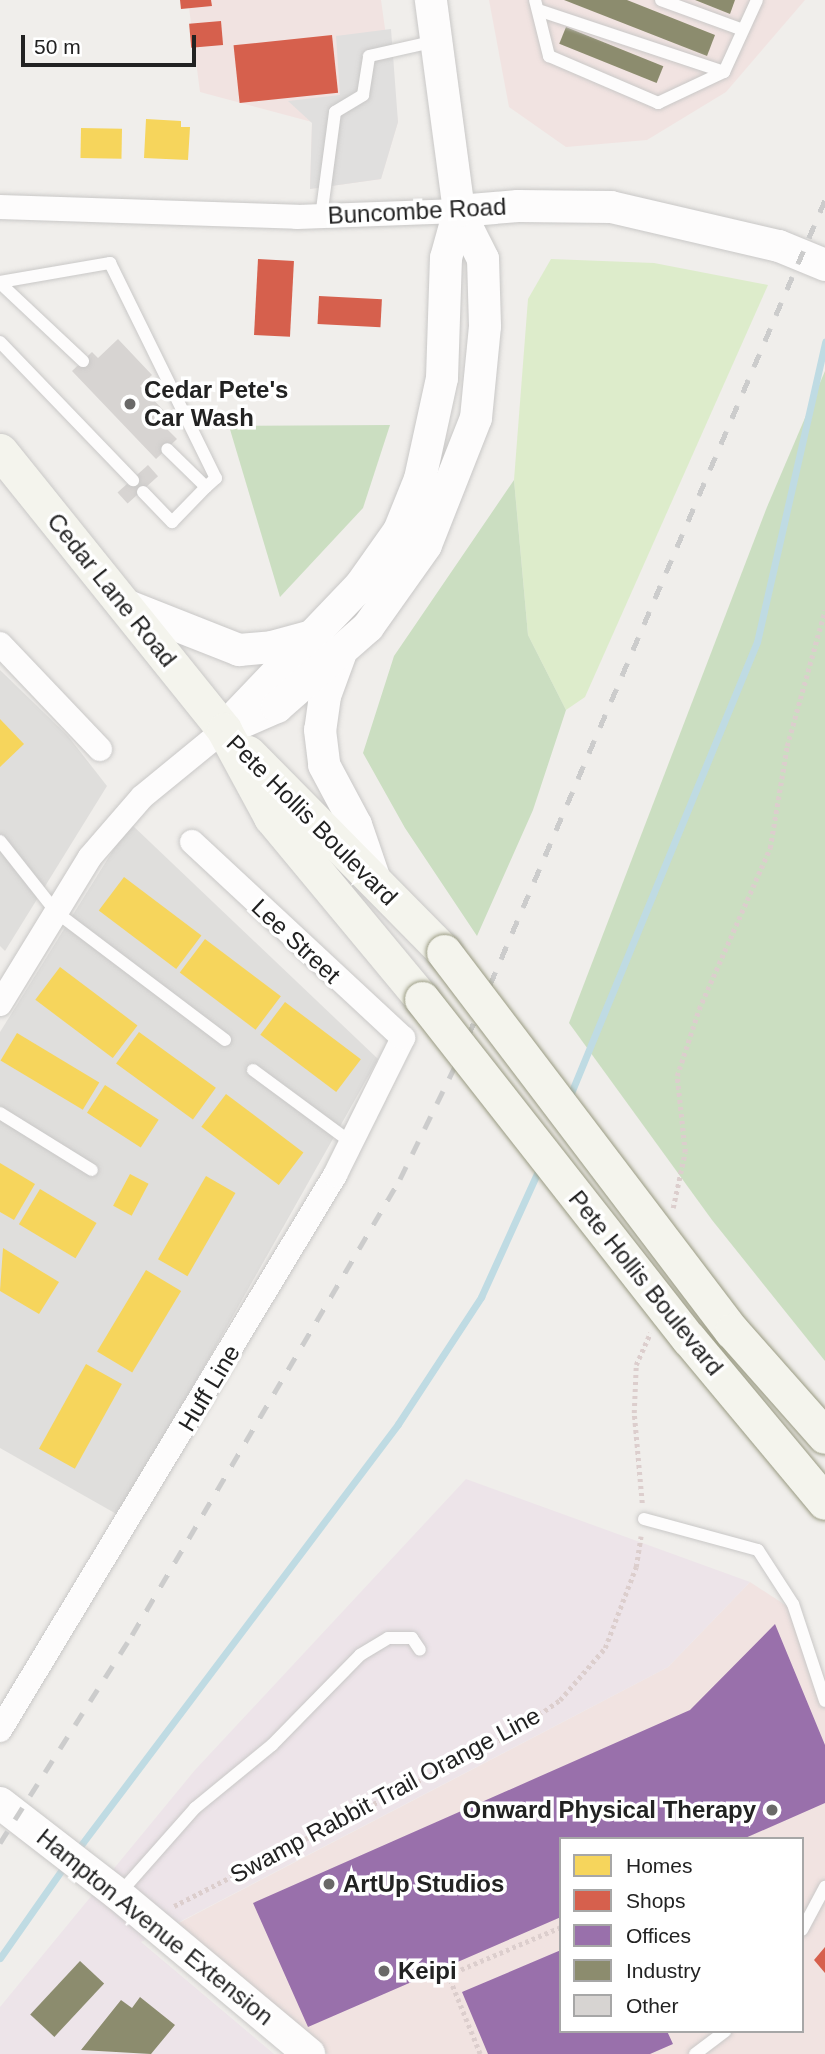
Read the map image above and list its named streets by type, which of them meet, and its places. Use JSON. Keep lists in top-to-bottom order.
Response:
{
  "streets": {
    "main road": ["Cedar Lane Road", "Pete Hollis Boulevard"],
    "street": [
      "Buncombe Road",
      "Lee Street",
      "Huff Line",
      "Hampton Avenue Extension"
    ],
    "path": ["Swamp Rabbit Trail Orange Line"]
  },
  "crossings": [
    ["Cedar Lane Road", "Pete Hollis Boulevard"],
    ["Lee Street", "Huff Line"],
    ["Swamp Rabbit Trail Orange Line", "Hampton Avenue Extension"]
  ],
  "places": [
    "Cedar Pete's Car Wash",
    "Onward Physical Therapy",
    "ArtUp Studios",
    "Keipi"
  ],
  "legend": [
    "Homes",
    "Shops",
    "Offices",
    "Industry",
    "Other"
  ],
  "scale_bar": "50 m"
}
